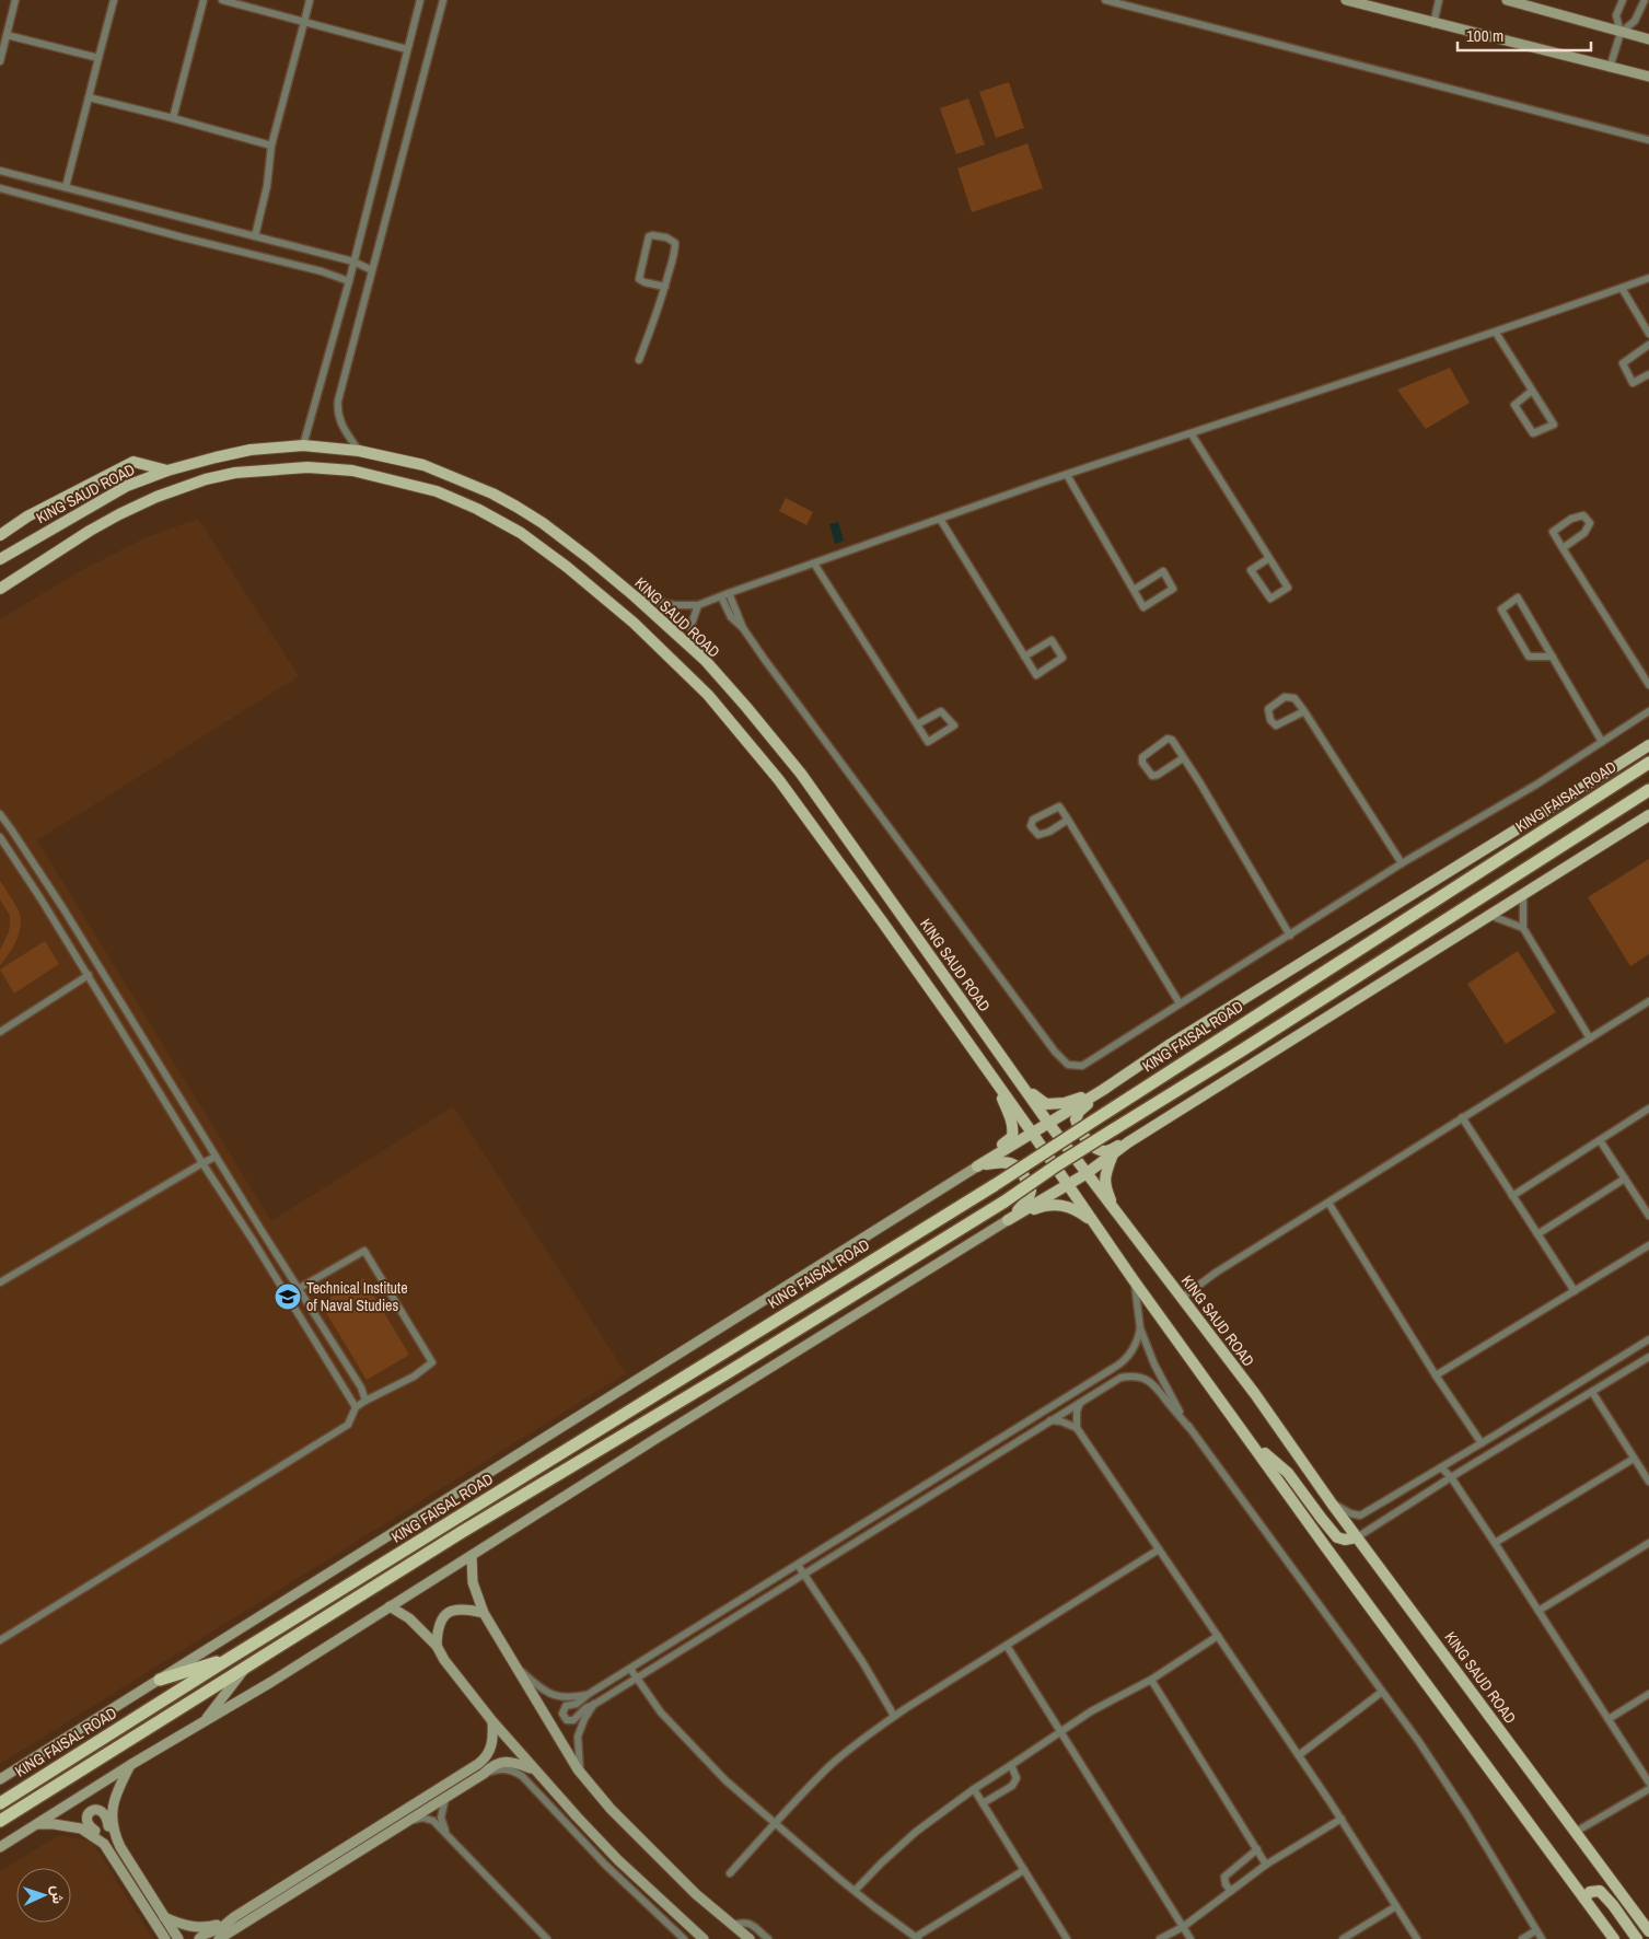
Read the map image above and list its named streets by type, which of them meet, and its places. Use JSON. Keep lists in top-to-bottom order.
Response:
{
  "streets": {
    "highway": ["KING FAISAL ROAD"],
    "main road": ["KING SAUD ROAD"]
  },
  "places": {
    "school or university": ["Technical Institute of Naval Studies"]
  },
  "scale_bar": "100 m",
  "north": "right"
}
